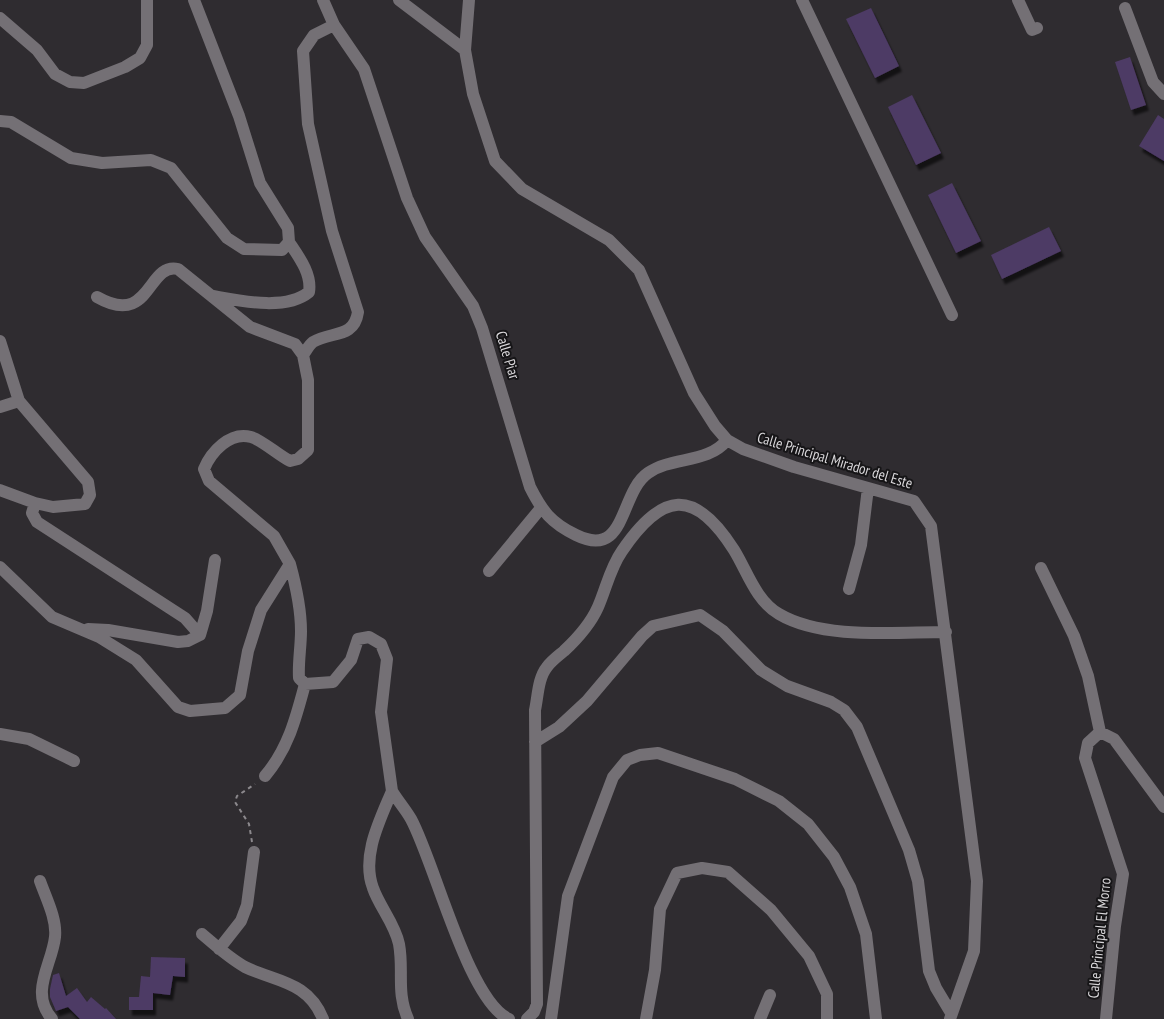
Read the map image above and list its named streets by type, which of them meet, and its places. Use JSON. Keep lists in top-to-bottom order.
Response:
{
  "streets": {
    "street": ["Calle Piar", "Calle Principal Mirador del Este", "Calle Principal El Morro"]
  },
  "crossings": [
    ["Calle Piar", "Calle Principal Mirador del Este"]
  ]
}
